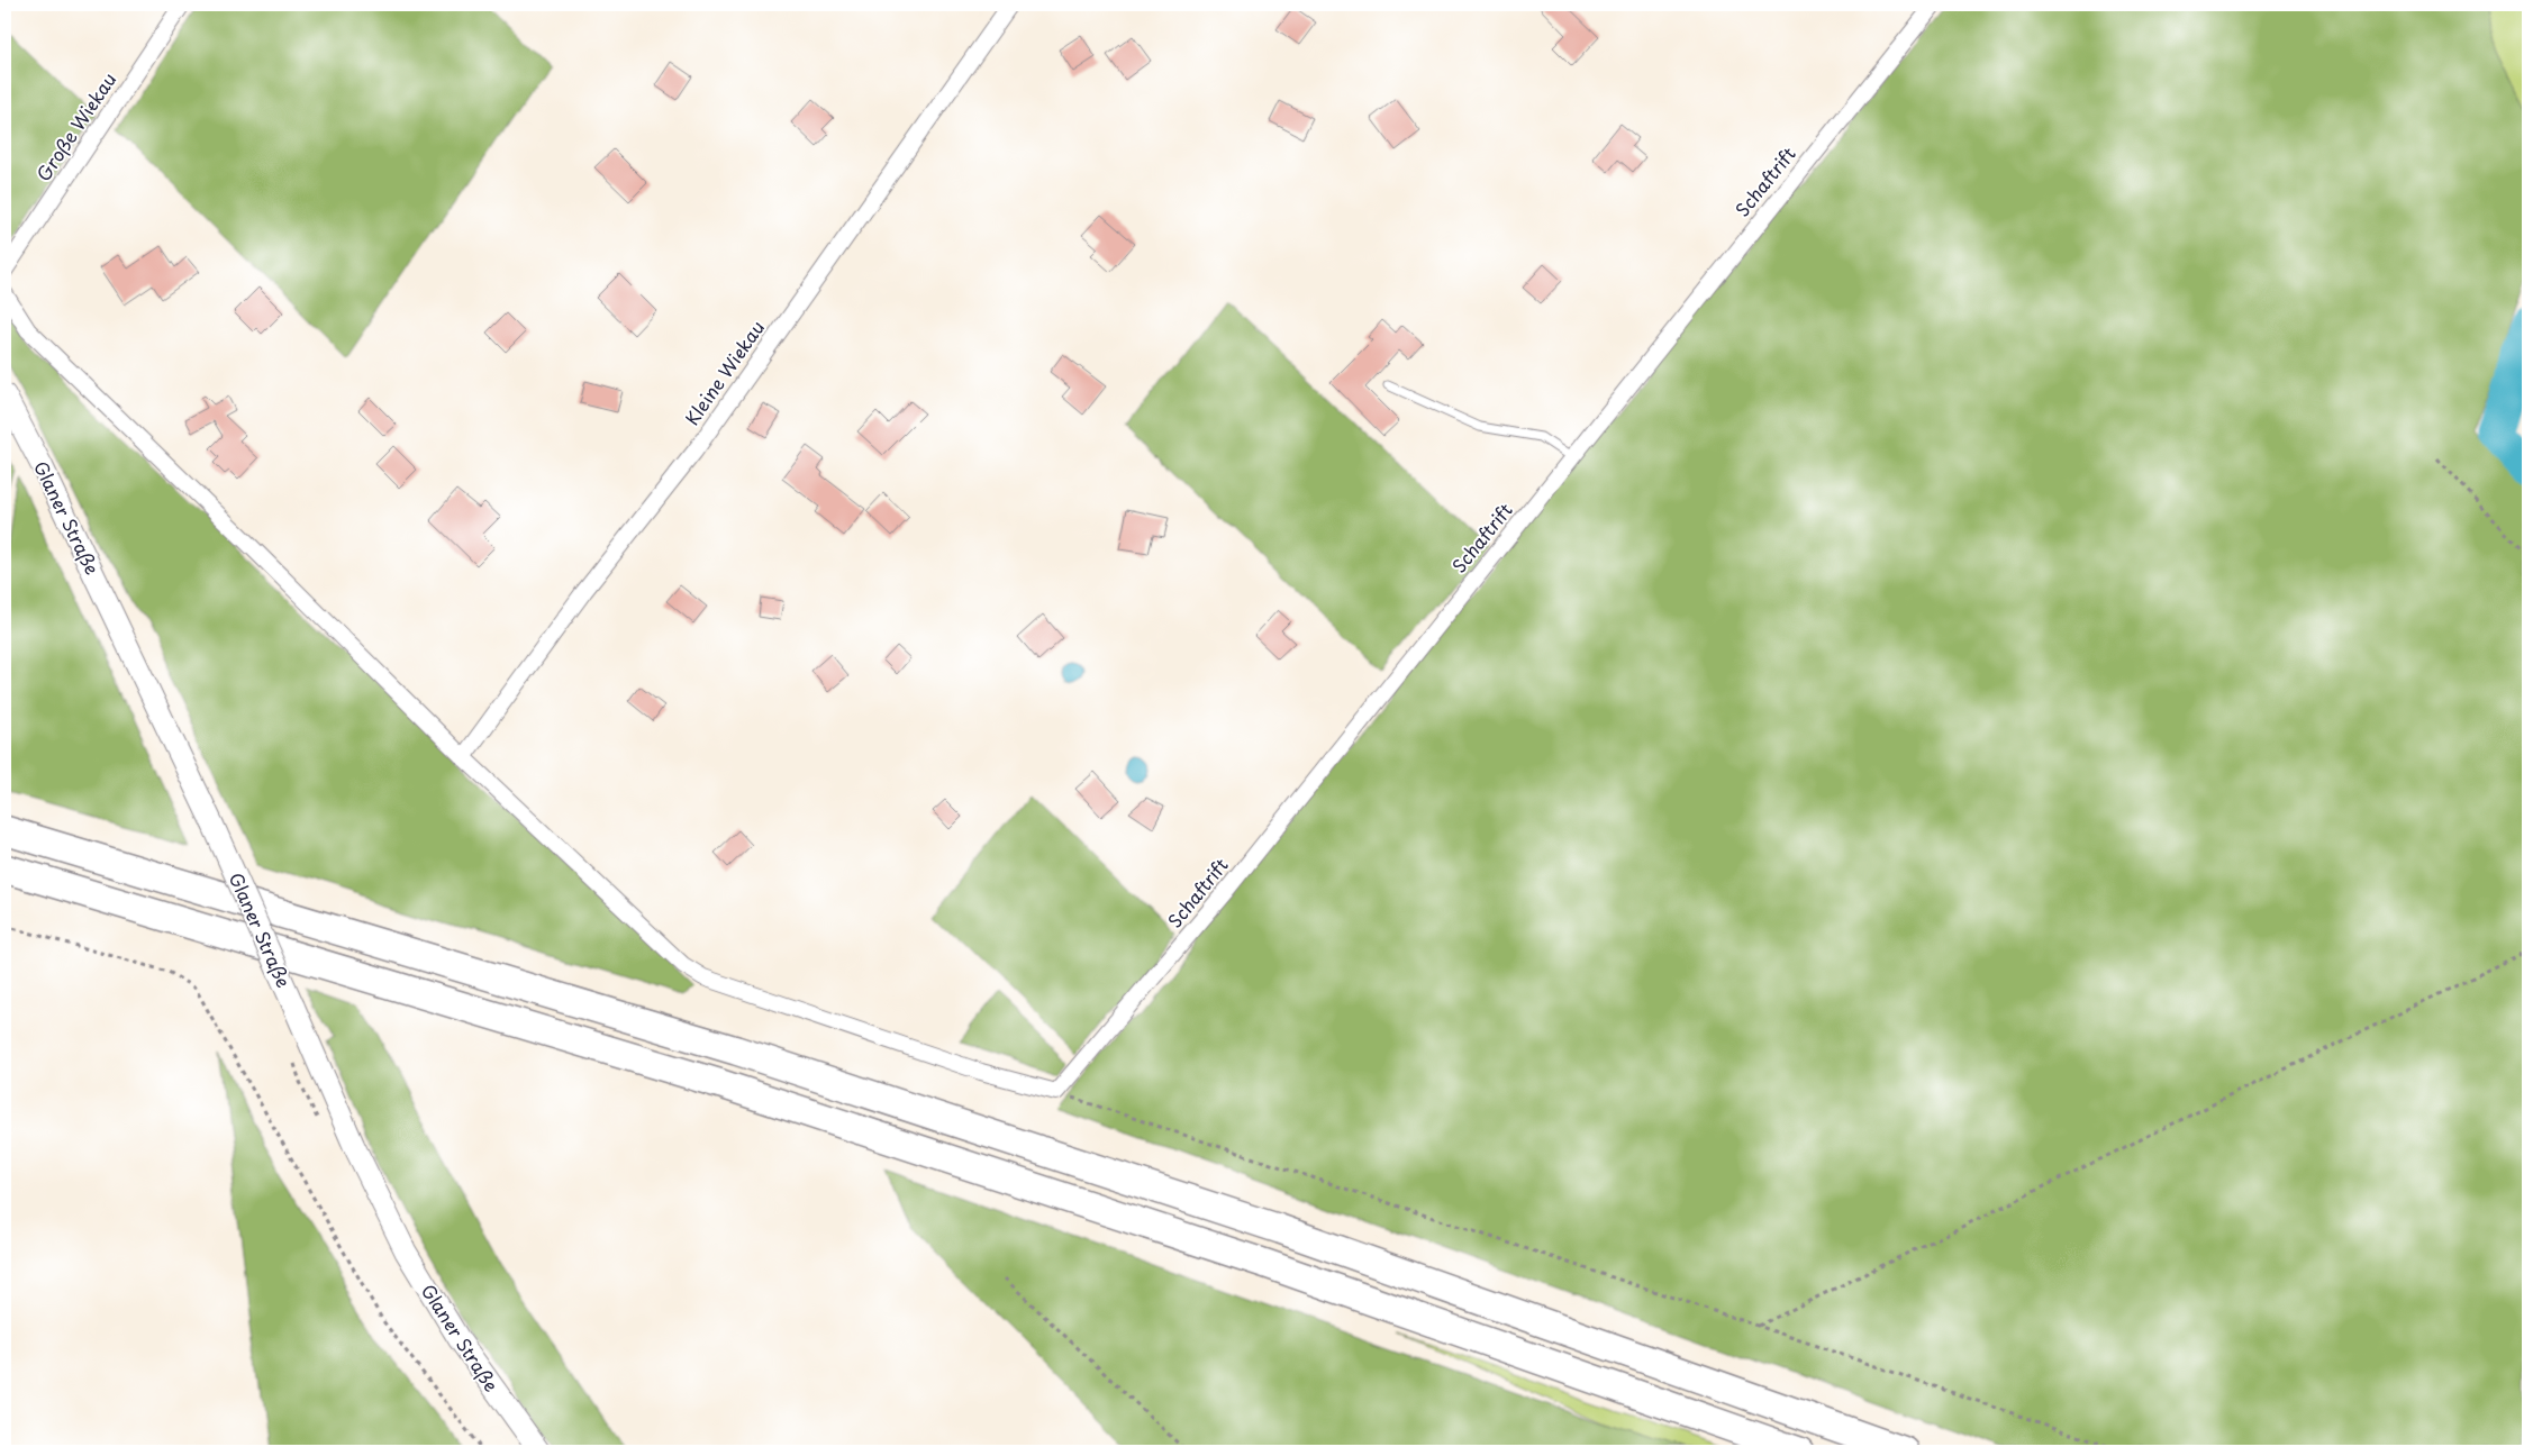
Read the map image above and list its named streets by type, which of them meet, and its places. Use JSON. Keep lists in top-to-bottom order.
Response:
{
  "streets": {
    "street": [
      "Große Wiekau",
      "Schaftrift",
      "Kleine Wiekau",
      "Glaner Straße"
    ]
  }
}
